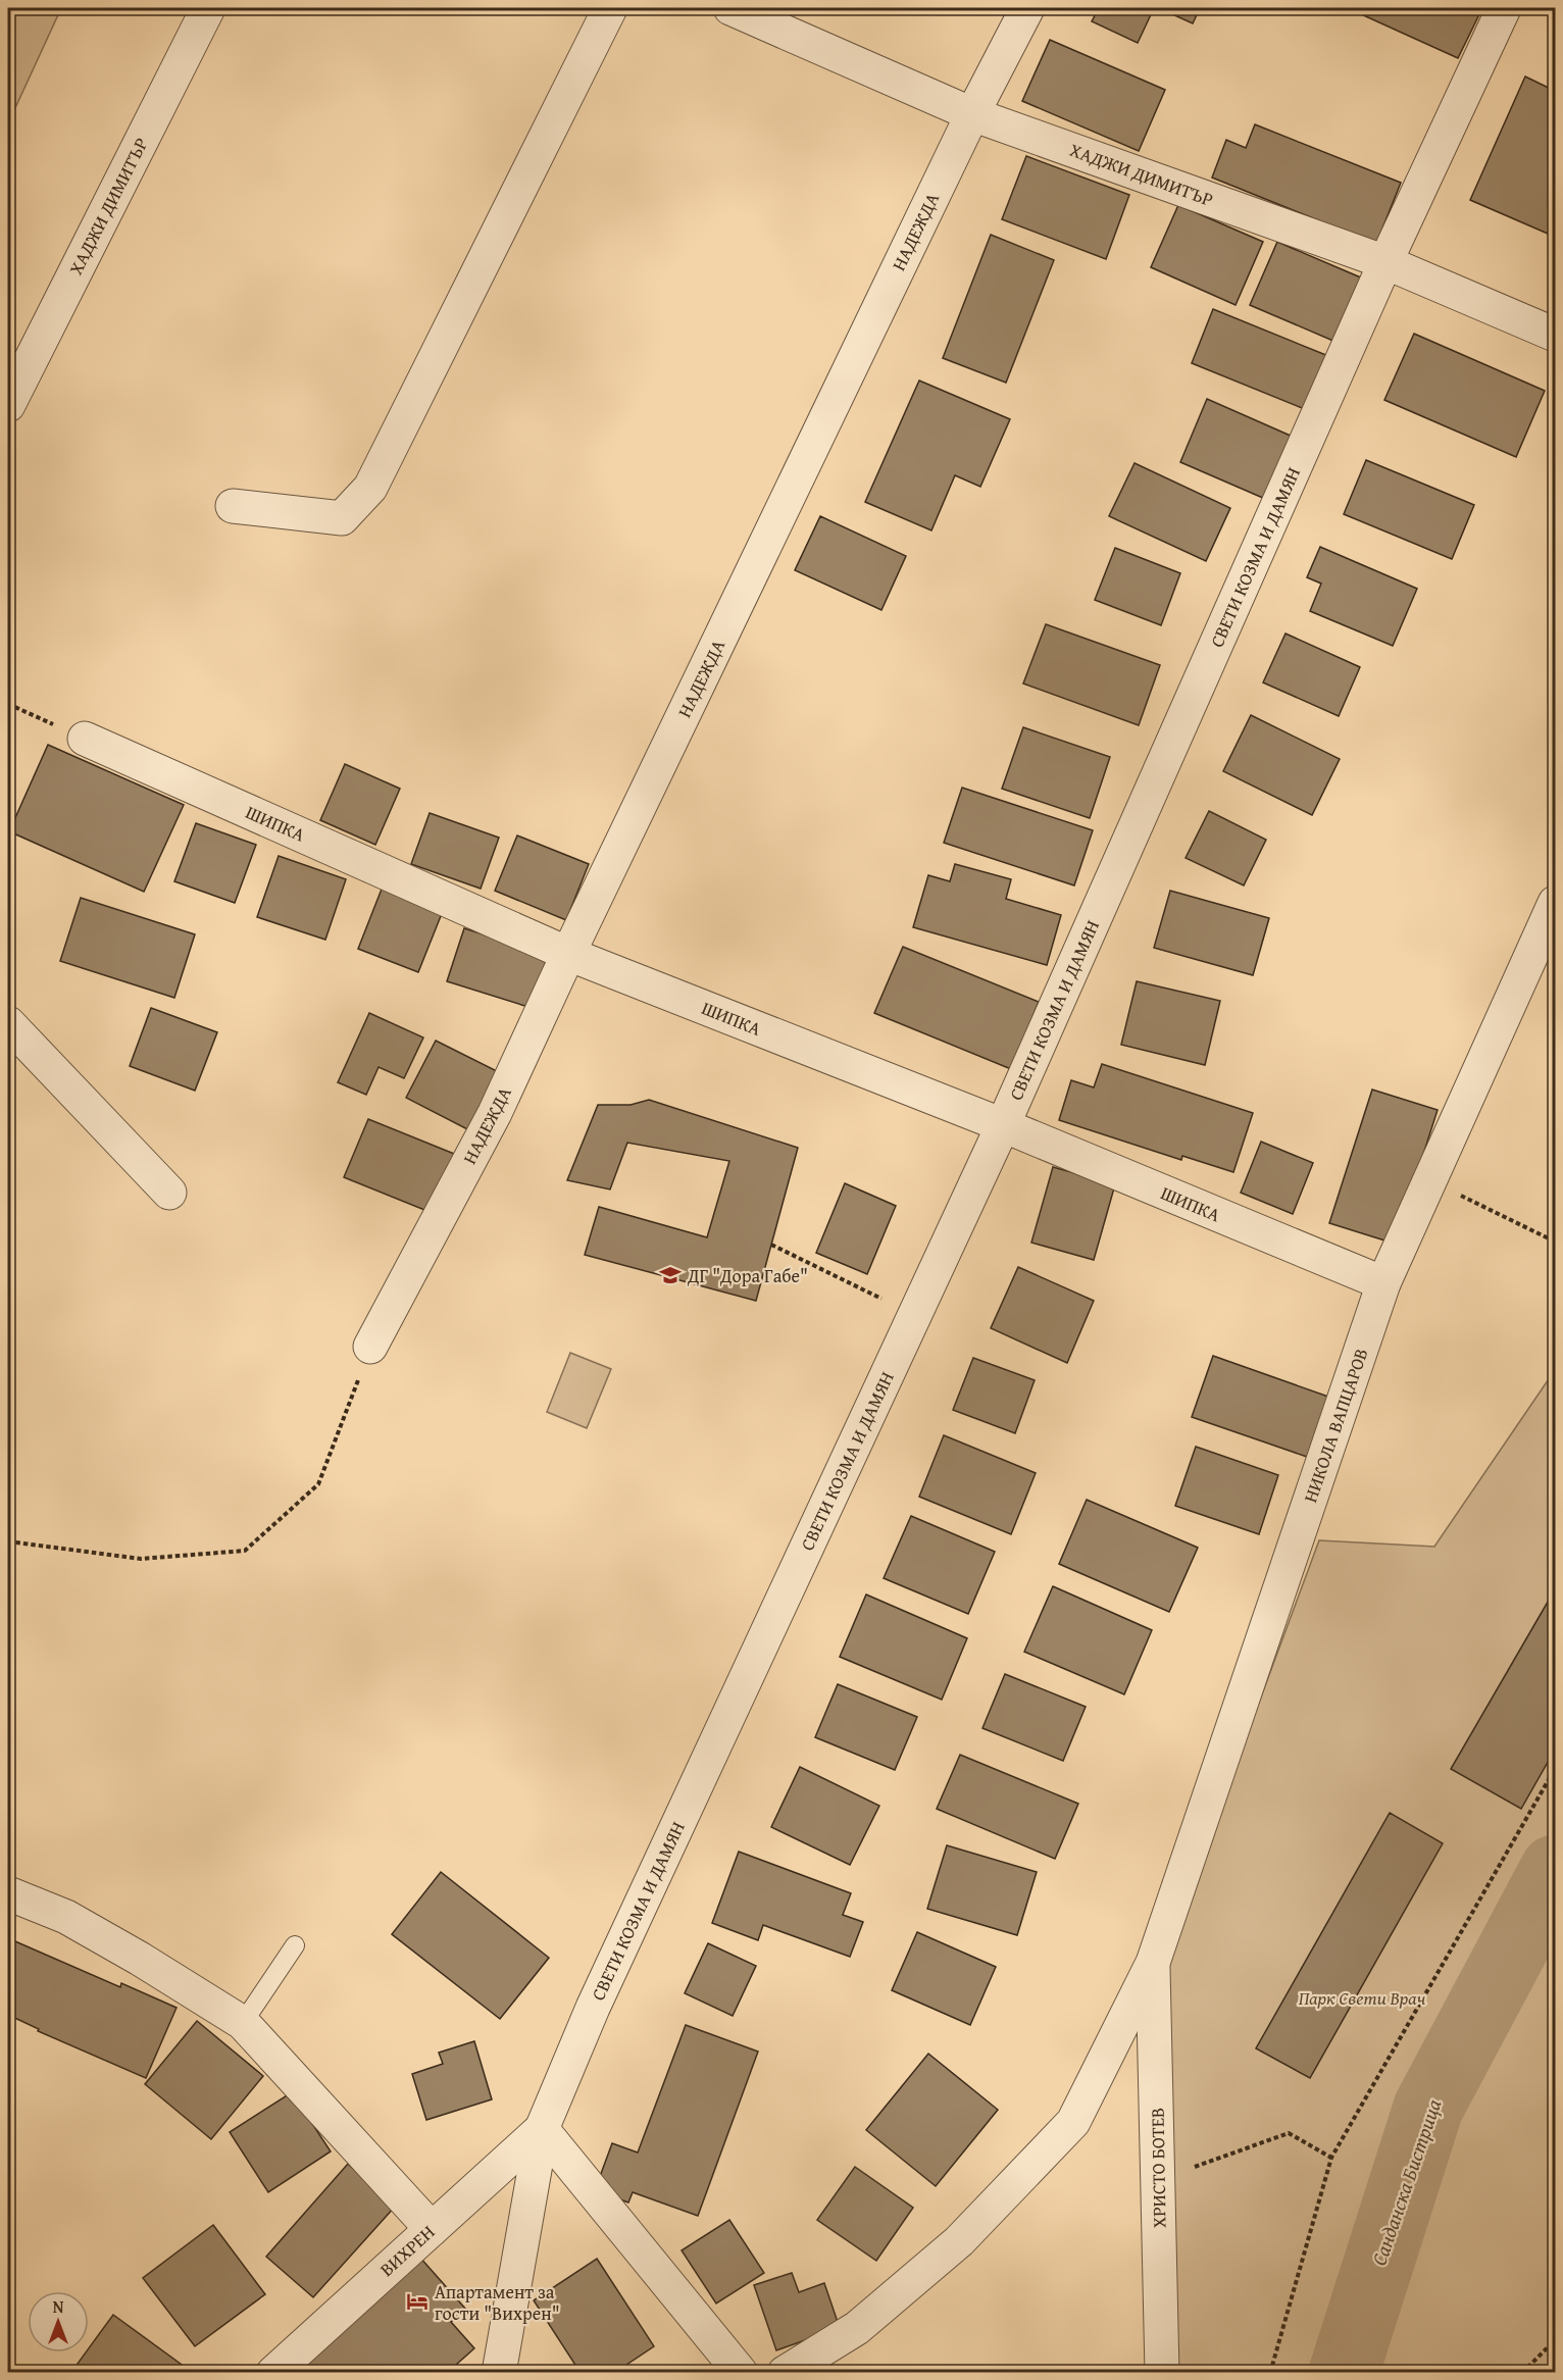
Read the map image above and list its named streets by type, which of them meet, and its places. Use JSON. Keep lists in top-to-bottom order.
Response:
{
  "streets": {
    "street": [
      "ХАДЖИ ДИМИТЪР",
      "НАДЕЖДА",
      "СВЕТИ КОЗМА И ДАМЯН",
      "ШИПКА",
      "НИКОЛА ВАПЦАРОВ",
      "ХРИСТО БОТЕВ",
      "ВИХРЕН"
    ]
  },
  "crossings": [
    ["ХАДЖИ ДИМИТЪР", "НАДЕЖДА"],
    ["ХАДЖИ ДИМИТЪР", "СВЕТИ КОЗМА И ДАМЯН"],
    ["НАДЕЖДА", "ШИПКА"],
    ["СВЕТИ КОЗМА И ДАМЯН", "ШИПКА"],
    ["СВЕТИ КОЗМА И ДАМЯН", "ВИХРЕН"],
    ["ШИПКА", "НИКОЛА ВАПЦАРОВ"],
    ["НИКОЛА ВАПЦАРОВ", "ХРИСТО БОТЕВ"]
  ],
  "water": ["Санданска Бистрица"],
  "parks": ["Парк Свети Врач"],
  "places": {
    "school or university": ["ДГ \"Дора Габе\""],
    "hotel": ["Апартамент за гости \"Вихрен\""]
  },
  "north": "top"
}
